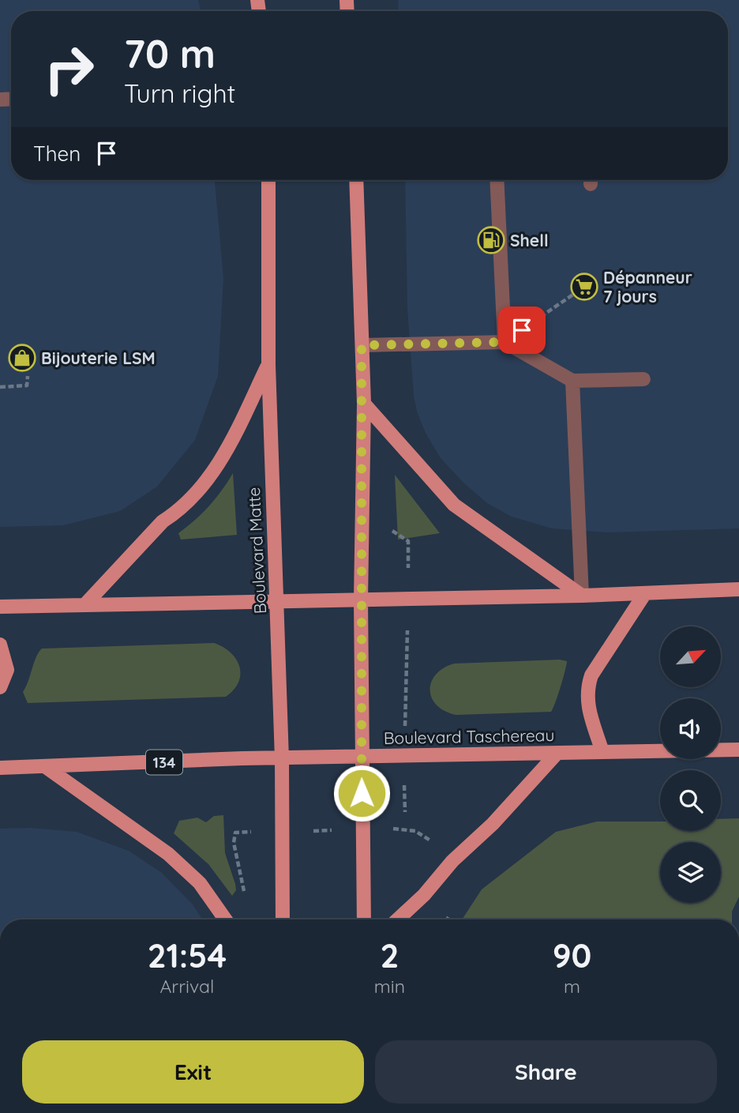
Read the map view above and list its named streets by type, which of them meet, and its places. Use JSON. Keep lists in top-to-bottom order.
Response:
{
  "streets": {
    "main road": ["Boulevard Matte", "Boulevard Taschereau", "134"]
  },
  "crossings": [
    ["Boulevard Matte", "Boulevard Taschereau"]
  ],
  "places": {
    "fuel station": ["Shell"],
    "supermarket": ["Dépanneur 7 jours"],
    "shop": ["Bijouterie LSM"]
  },
  "north": "top right",
  "page": {
    "turn": ["70 m", "Turn right"],
    "then": "Then",
    "eta": [
      "21:54",
      "Arrival",
      "2",
      "min",
      "90",
      "m"
    ],
    "buttons": ["Exit", "Share"]
  }
}
